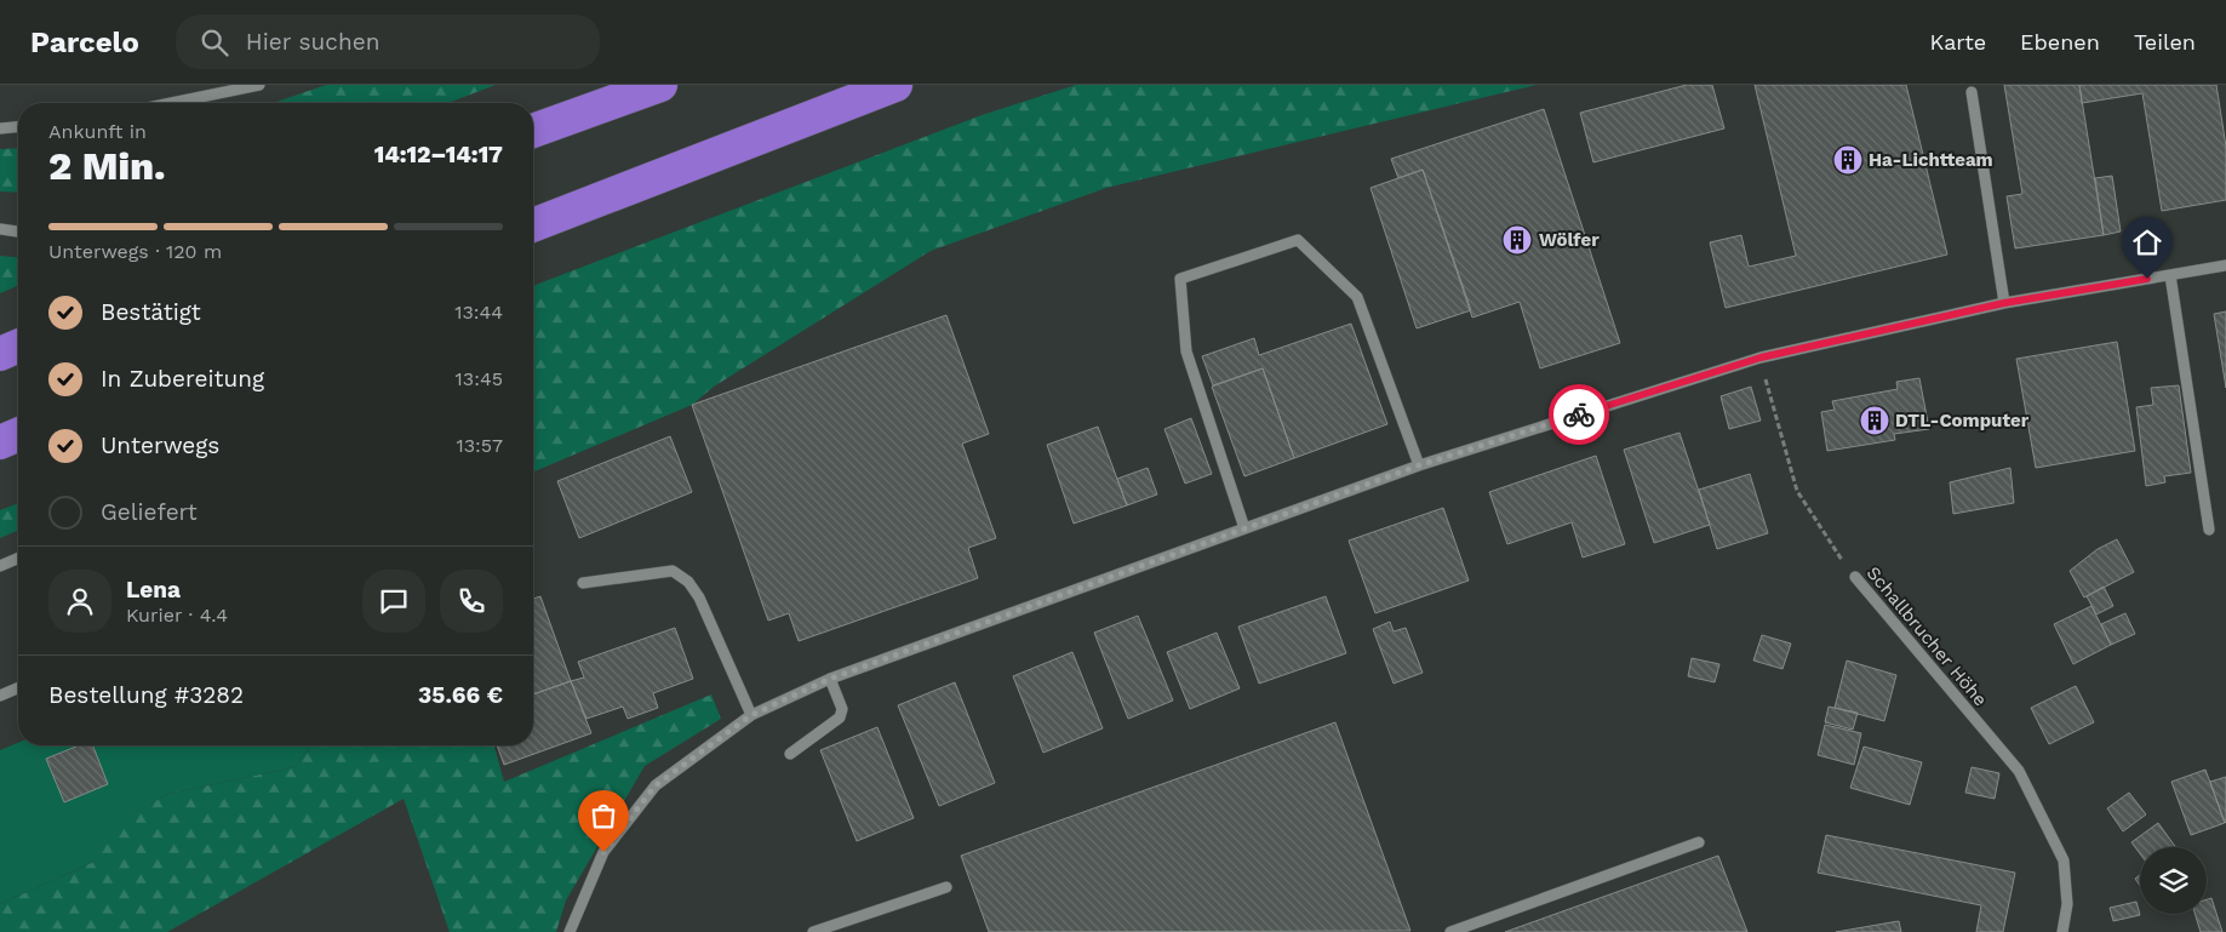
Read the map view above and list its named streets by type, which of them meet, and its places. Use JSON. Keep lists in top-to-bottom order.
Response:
{
  "streets": {
    "street": ["Schallbrucher Höhe"]
  },
  "places": {
    "building": ["Ha-Lichtteam", "Wölfer", "DTL-Computer"]
  },
  "page": {
    "header": "Parcelo",
    "search": "Hier suchen",
    "nav": ["Karte", "Ebenen", "Teilen"],
    "heading": ["2 Min.", "Ankunft in", "14:12–14:17"],
    "panel": [
      "Lena",
      "Kurier · 4.4",
      "Bestellung #3282",
      "35.66 €"
    ],
    "bar": "Unterwegs · 120 m",
    "list": [
      ["Bestätigt", "13:44"],
      ["In Zubereitung", "13:45"],
      ["Unterwegs", "13:57"],
      "Geliefert"
    ]
  }
}
